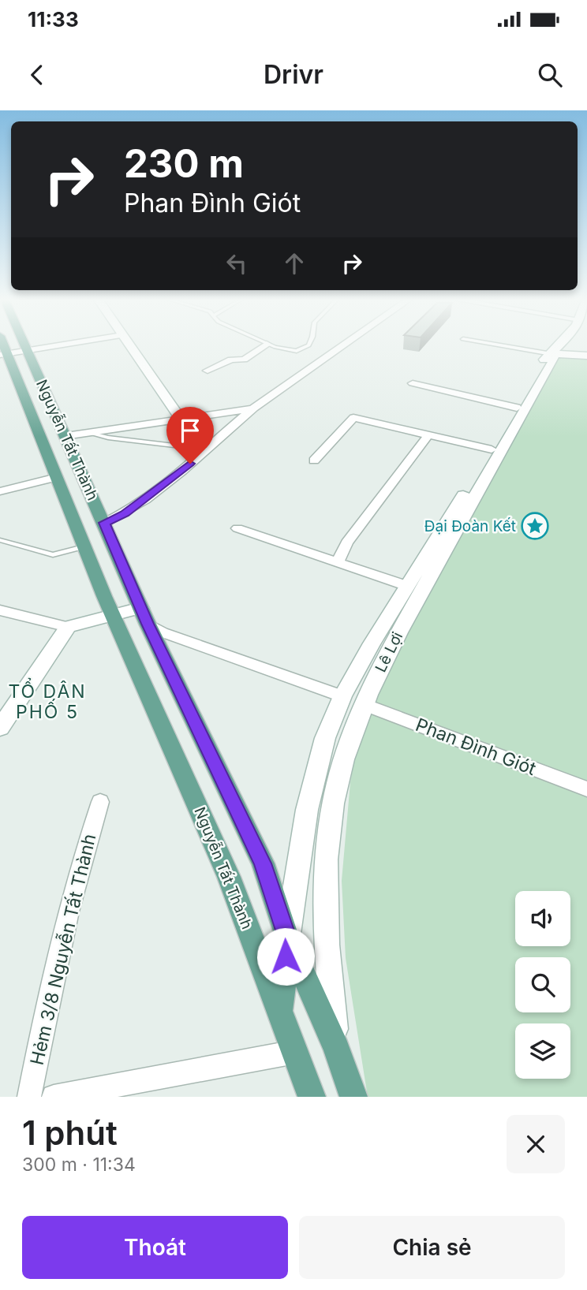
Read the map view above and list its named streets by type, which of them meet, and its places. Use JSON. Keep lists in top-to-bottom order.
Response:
{
  "streets": {
    "main road": ["Nguyễn Tất Thành"],
    "street": ["Lê Lợi", "Phan Đình Giót", "Hẻm 3/8 Nguyễn Tất Thành"]
  },
  "crossings": [
    ["Nguyễn Tất Thành", "Lê Lợi"],
    ["Lê Lợi", "Phan Đình Giót"]
  ],
  "districts": ["TỔ DÂN PHỐ 5"],
  "places": {
    "place": ["Đại Đoàn Kết"]
  },
  "page": {
    "status": "11:33",
    "header": "Drivr",
    "turn": ["230 m", "Phan Đình Giót"],
    "heading": ["1 phút", "300 m · 11:34"],
    "buttons": ["Thoát", "Chia sẻ"]
  }
}
